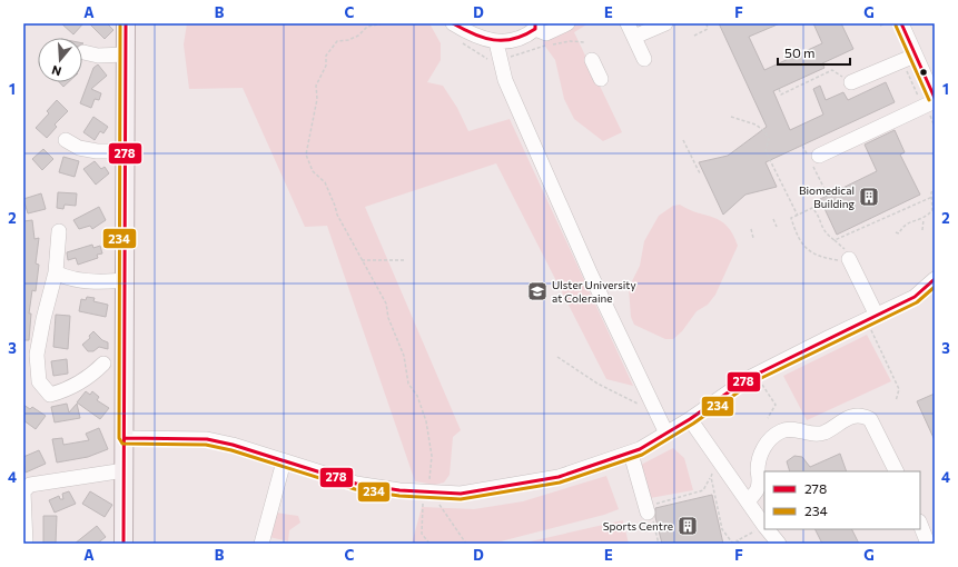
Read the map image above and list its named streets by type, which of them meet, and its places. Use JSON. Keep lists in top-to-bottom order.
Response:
{
  "places": {
    "building": ["Biomedical Building", "Sports Centre"],
    "school or university": ["Ulster University at Coleraine"]
  },
  "lines": ["transit line 278", "transit line 234"],
  "legend": ["278", "234"],
  "scale_bar": "50 m",
  "north": "bottom",
  "grid": {
    "columns": [
      "A",
      "B",
      "C",
      "D",
      "E",
      "F",
      "G"
    ],
    "rows": [
      "1",
      "2",
      "3",
      "4"
    ]
  }
}
